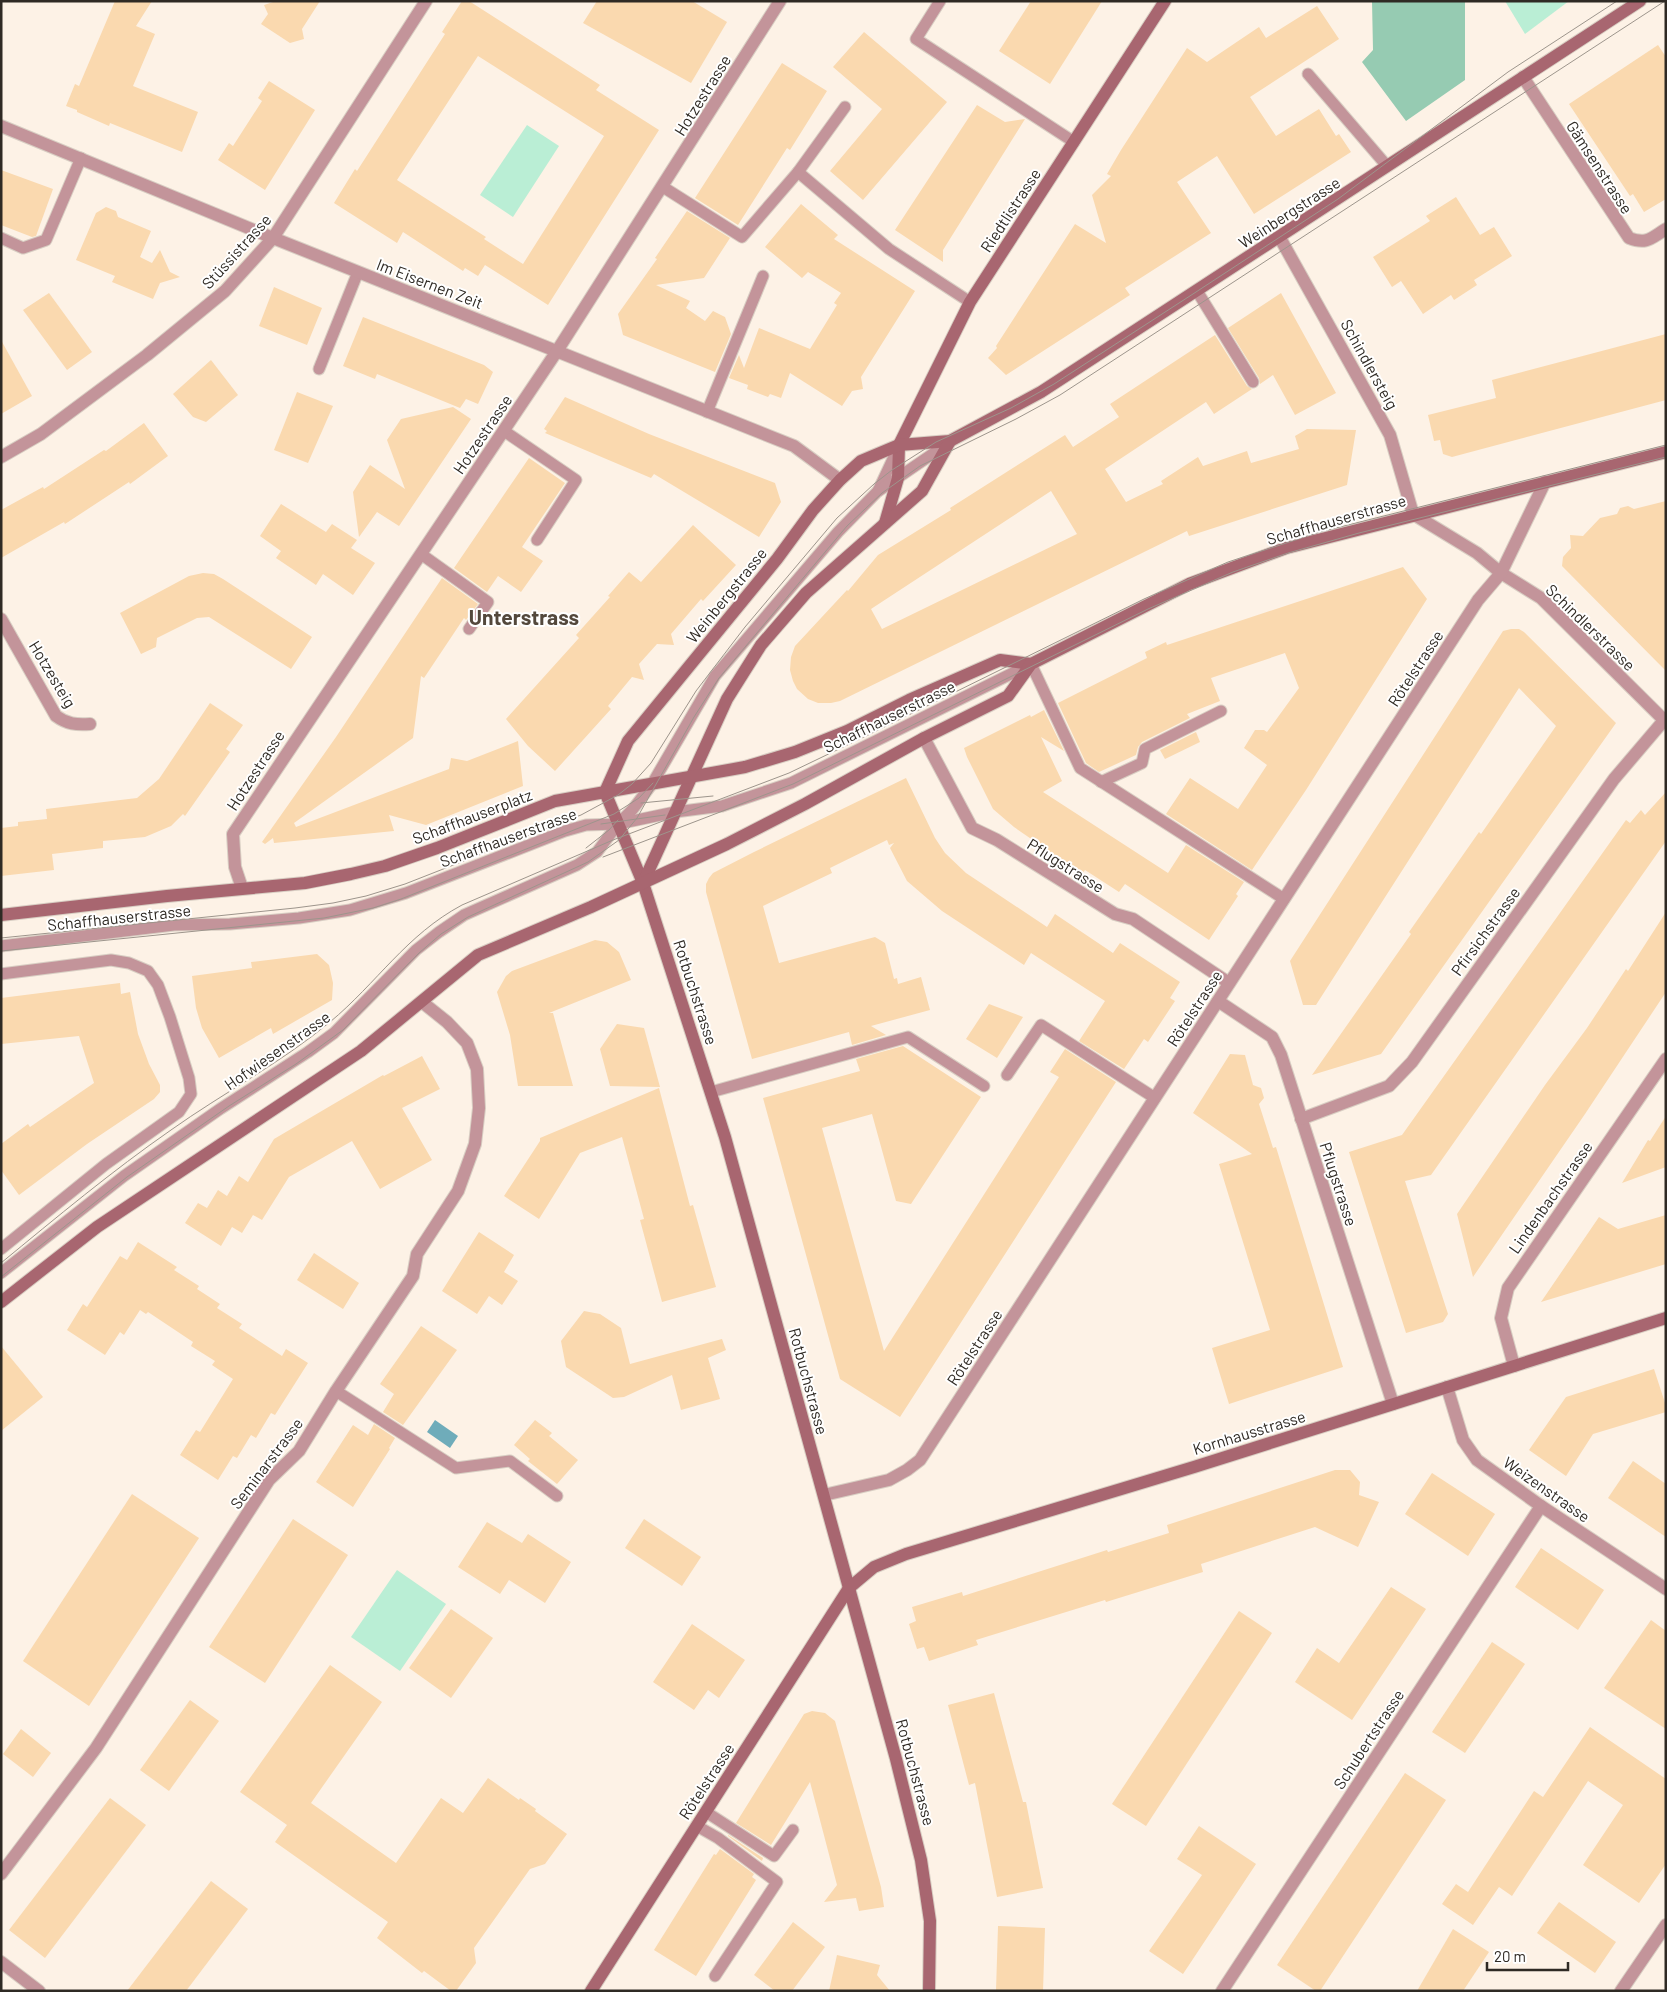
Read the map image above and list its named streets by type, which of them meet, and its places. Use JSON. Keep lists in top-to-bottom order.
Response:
{
  "streets": {
    "street": [
      "Hotzestrasse",
      "Gämsenstrasse",
      "Riedtlistrasse",
      "Weinbergstrasse",
      "Stüssistrasse",
      "Im Eisernen Zeit",
      "Schindlersteig",
      "Schaffhauserstrasse",
      "Schindlerstrasse",
      "Rötelstrasse",
      "Hotzesteig",
      "Schaffhauserplatz",
      "Pflugstrasse",
      "Pfirsichstrasse",
      "Rotbuchstrasse",
      "Lindenbachstrasse",
      "Kornhausstrasse",
      "Seminarstrasse",
      "Weizenstrasse",
      "Schubertstrasse"
    ],
    "lane": ["Hofwiesenstrasse"]
  },
  "crossings": [
    ["Hotzestrasse", "Im Eisernen Zeit"],
    ["Hotzestrasse", "Schaffhauserstrasse"],
    ["Gämsenstrasse", "Weinbergstrasse"],
    ["Riedtlistrasse", "Weinbergstrasse"],
    ["Weinbergstrasse", "Im Eisernen Zeit"],
    ["Weinbergstrasse", "Schindlersteig"],
    ["Weinbergstrasse", "Schaffhauserstrasse"],
    ["Weinbergstrasse", "Schaffhauserplatz"],
    ["Weinbergstrasse", "Rotbuchstrasse"],
    ["Weinbergstrasse", "Hofwiesenstrasse"],
    ["Stüssistrasse", "Im Eisernen Zeit"],
    ["Schindlersteig", "Schaffhauserstrasse"],
    ["Schindlersteig", "Schindlerstrasse"],
    ["Schaffhauserstrasse", "Schindlerstrasse"],
    ["Schaffhauserstrasse", "Rötelstrasse"],
    ["Schaffhauserstrasse", "Schaffhauserplatz"],
    ["Schaffhauserstrasse", "Pflugstrasse"],
    ["Schaffhauserstrasse", "Rotbuchstrasse"],
    ["Schaffhauserstrasse", "Hofwiesenstrasse"],
    ["Schindlerstrasse", "Rötelstrasse"],
    ["Schindlerstrasse", "Pfirsichstrasse"],
    ["Rötelstrasse", "Pflugstrasse"],
    ["Rötelstrasse", "Rotbuchstrasse"],
    ["Rötelstrasse", "Kornhausstrasse"],
    ["Schaffhauserplatz", "Rotbuchstrasse"],
    ["Pflugstrasse", "Pfirsichstrasse"],
    ["Pflugstrasse", "Kornhausstrasse"],
    ["Rotbuchstrasse", "Hofwiesenstrasse"],
    ["Rotbuchstrasse", "Kornhausstrasse"],
    ["Lindenbachstrasse", "Kornhausstrasse"],
    ["Kornhausstrasse", "Weizenstrasse"],
    ["Weizenstrasse", "Schubertstrasse"]
  ],
  "districts": ["Unterstrass"],
  "scale_bar": "20 m"
}
